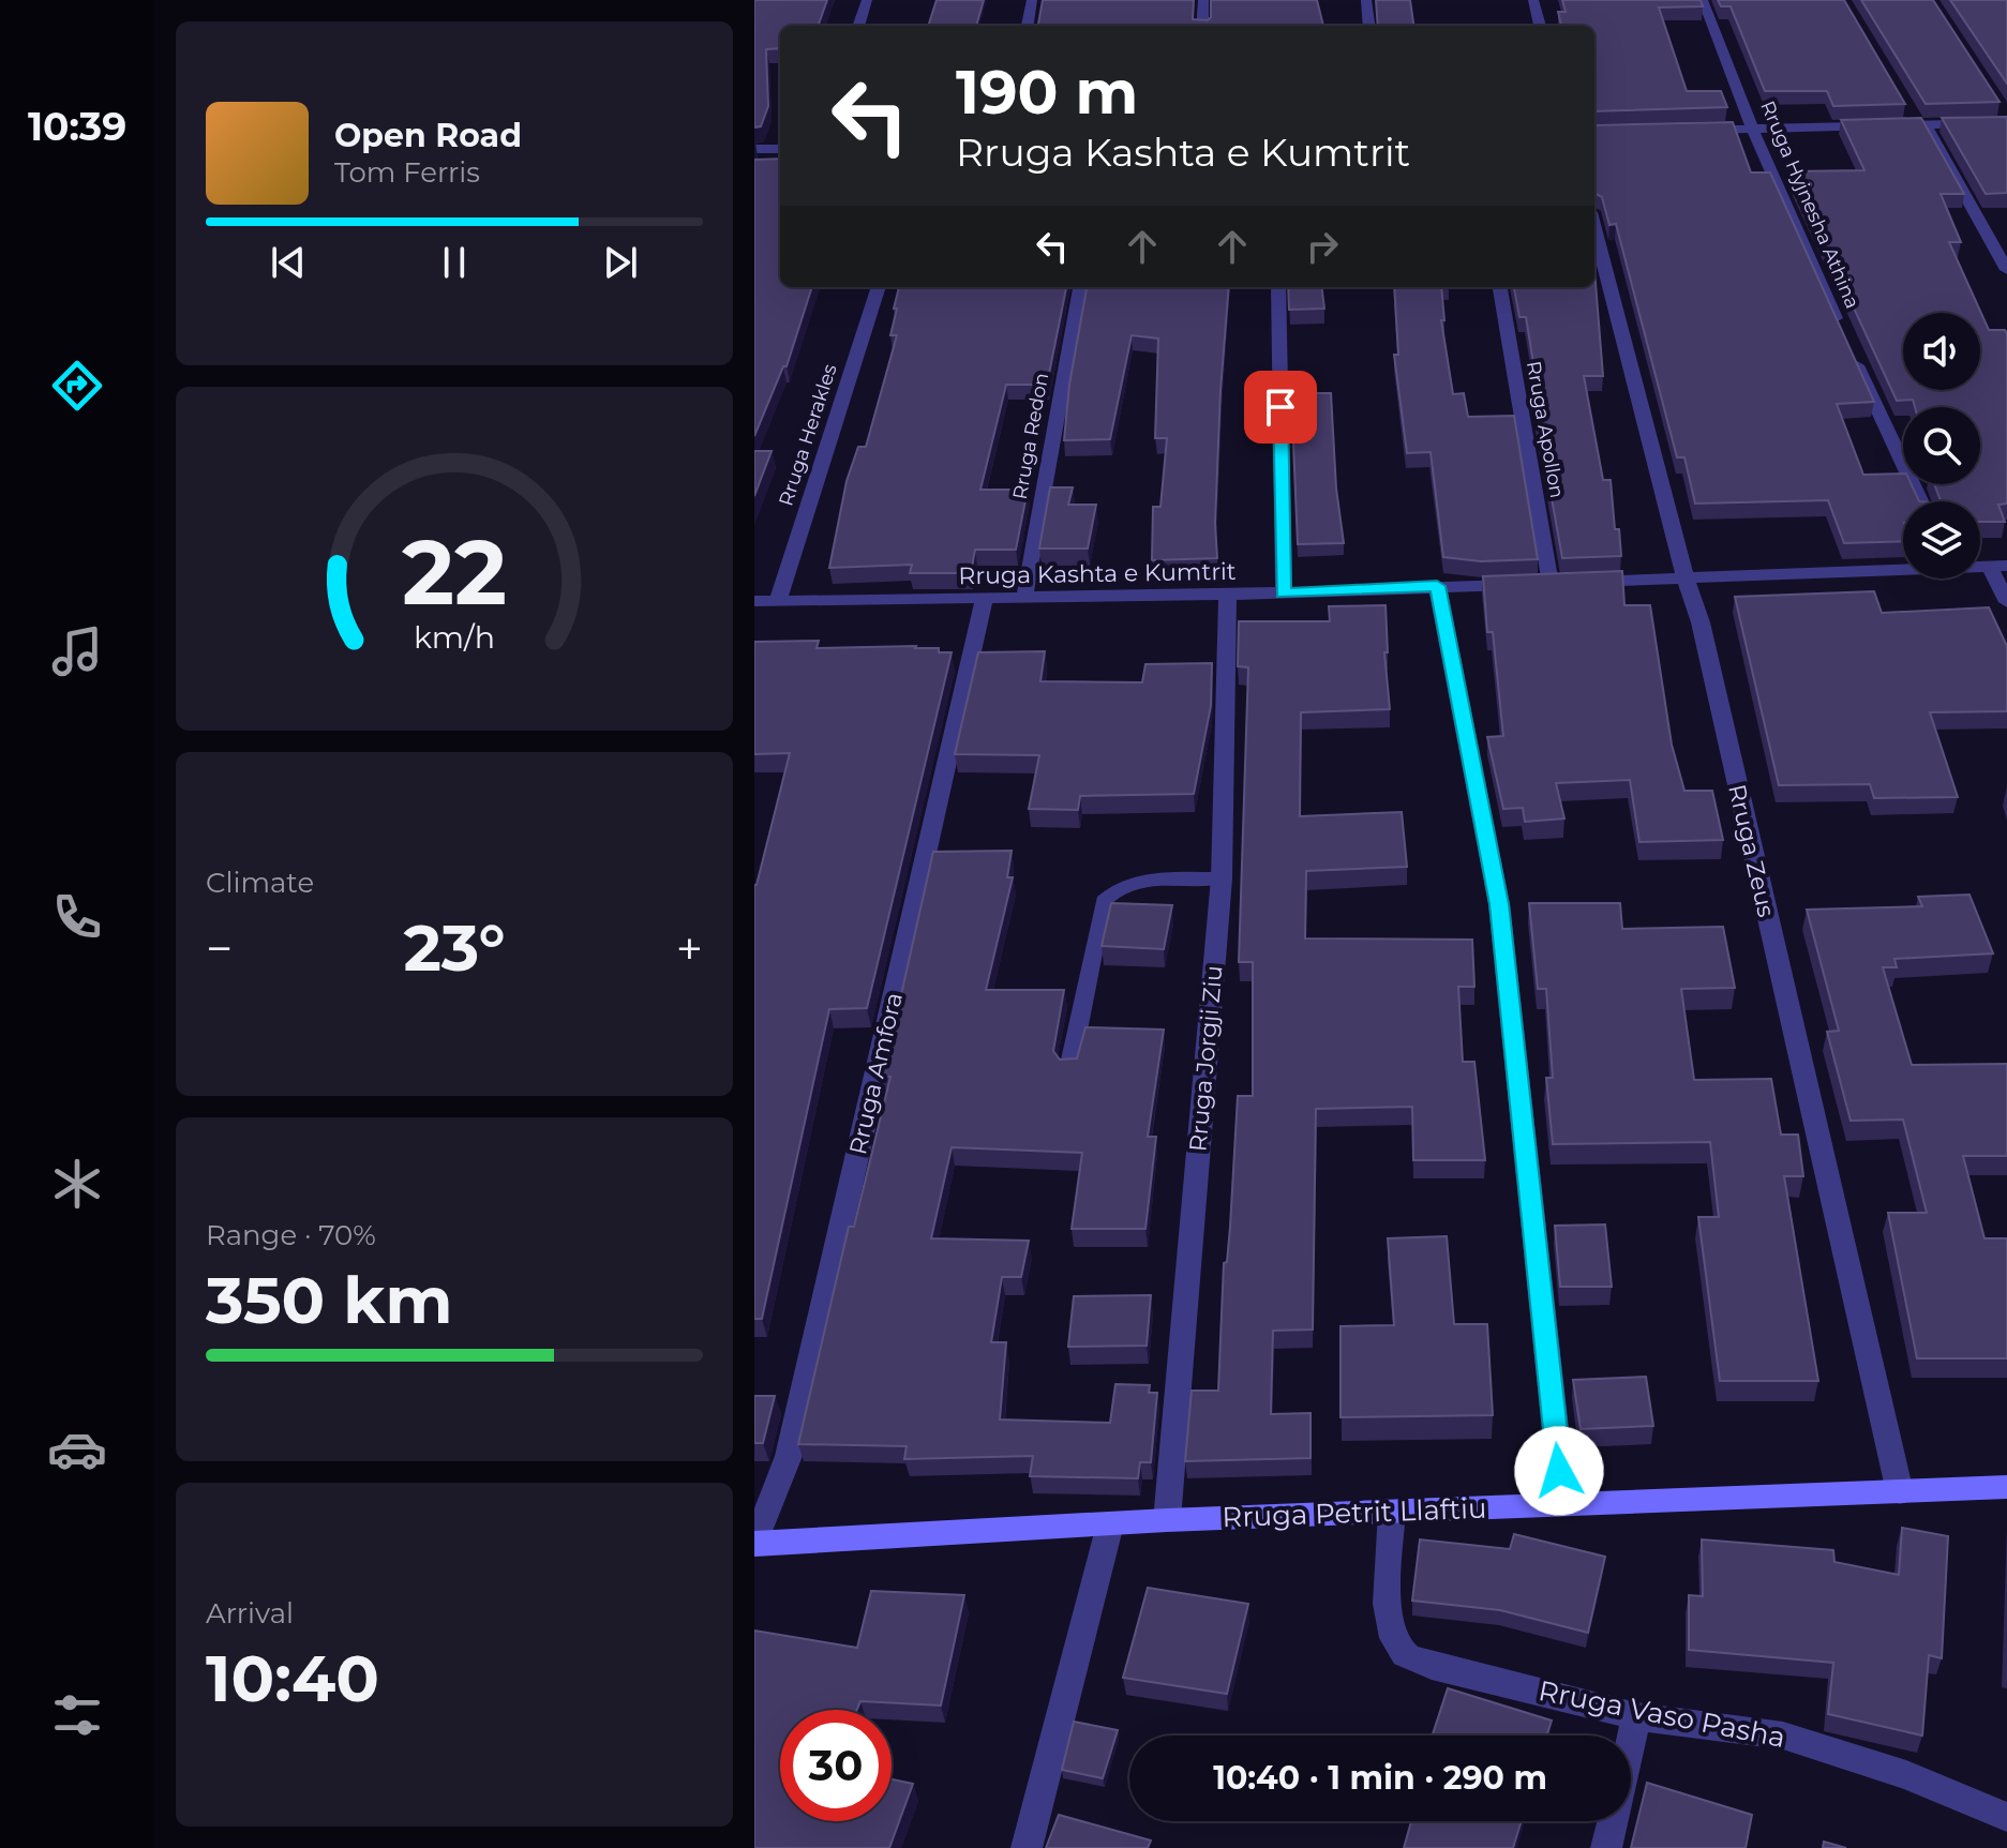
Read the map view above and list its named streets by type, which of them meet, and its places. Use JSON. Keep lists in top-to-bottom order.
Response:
{
  "streets": {
    "main road": ["Rruga Petrit Llaftiu"],
    "street": [
      "Rruga Hyjnesha Athina",
      "Rruga Apollon",
      "Rruga Herakles",
      "Rruga Redon",
      "Rruga Kashta e Kumtrit",
      "Rruga Zeus",
      "Rruga Jorgji Ziu",
      "Rruga Amfora",
      "Rruga Vaso Pasha"
    ]
  },
  "crossings": [
    ["Rruga Apollon", "Rruga Kashta e Kumtrit"],
    ["Rruga Herakles", "Rruga Kashta e Kumtrit"],
    ["Rruga Redon", "Rruga Kashta e Kumtrit"],
    ["Rruga Kashta e Kumtrit", "Rruga Zeus"],
    ["Rruga Kashta e Kumtrit", "Rruga Jorgji Ziu"],
    ["Rruga Kashta e Kumtrit", "Rruga Amfora"],
    ["Rruga Zeus", "Rruga Petrit Llaftiu"],
    ["Rruga Jorgji Ziu", "Rruga Petrit Llaftiu"],
    ["Rruga Amfora", "Rruga Petrit Llaftiu"],
    ["Rruga Petrit Llaftiu", "Rruga Vaso Pasha"]
  ],
  "page": {
    "tabs": "10:39",
    "turn": ["190 m", "Rruga Kashta e Kumtrit"],
    "song": ["Open Road", "Tom Ferris"],
    "tile": [
      "Climate",
      ["Range · 70%", "350 km"],
      ["Arrival", "10:40"]
    ],
    "heat": ["−", "23°", "+"],
    "limit": "30",
    "trip": "10:40 · 1 min · 290 m",
    "gauge": ["22", "km/h"]
  }
}
